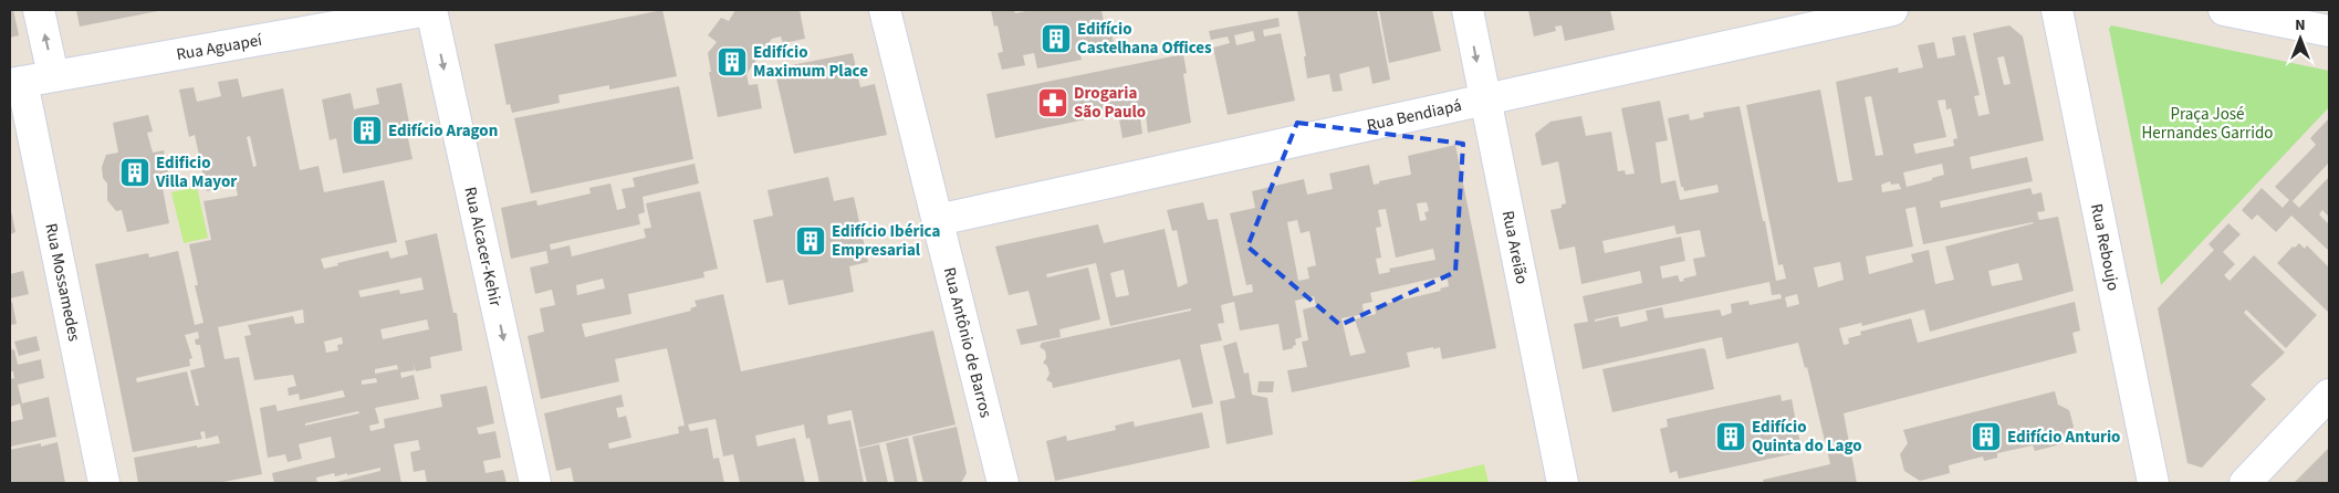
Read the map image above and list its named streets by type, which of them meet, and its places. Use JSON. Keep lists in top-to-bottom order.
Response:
{
  "streets": {
    "street": [
      "Rua Aguapeí",
      "Rua Bendiapá",
      "Rua Alcacer-Kehir",
      "Rua Areião",
      "Rua Reboujo",
      "Rua Mossamedes",
      "Rua Antônio de Barros"
    ]
  },
  "crossings": [
    ["Rua Aguapeí", "Rua Alcacer-Kehir"],
    ["Rua Aguapeí", "Rua Mossamedes"],
    ["Rua Bendiapá", "Rua Areião"],
    ["Rua Bendiapá", "Rua Antônio de Barros"]
  ],
  "one_way": ["Rua Alcacer-Kehir"],
  "parks": ["Praça José Hernandes Garrido"],
  "places": {
    "building": [
      "Edifício Castelhana Offices",
      "Edifício Maximum Place",
      "Edifício Aragon",
      "Edificio Villa Mayor",
      "Edifício Ibérica Empresarial",
      "Edifício Quinta do Lago",
      "Edifício Anturio"
    ],
    "pharmacy": ["Drogaria São Paulo"]
  },
  "north": "top"
}
